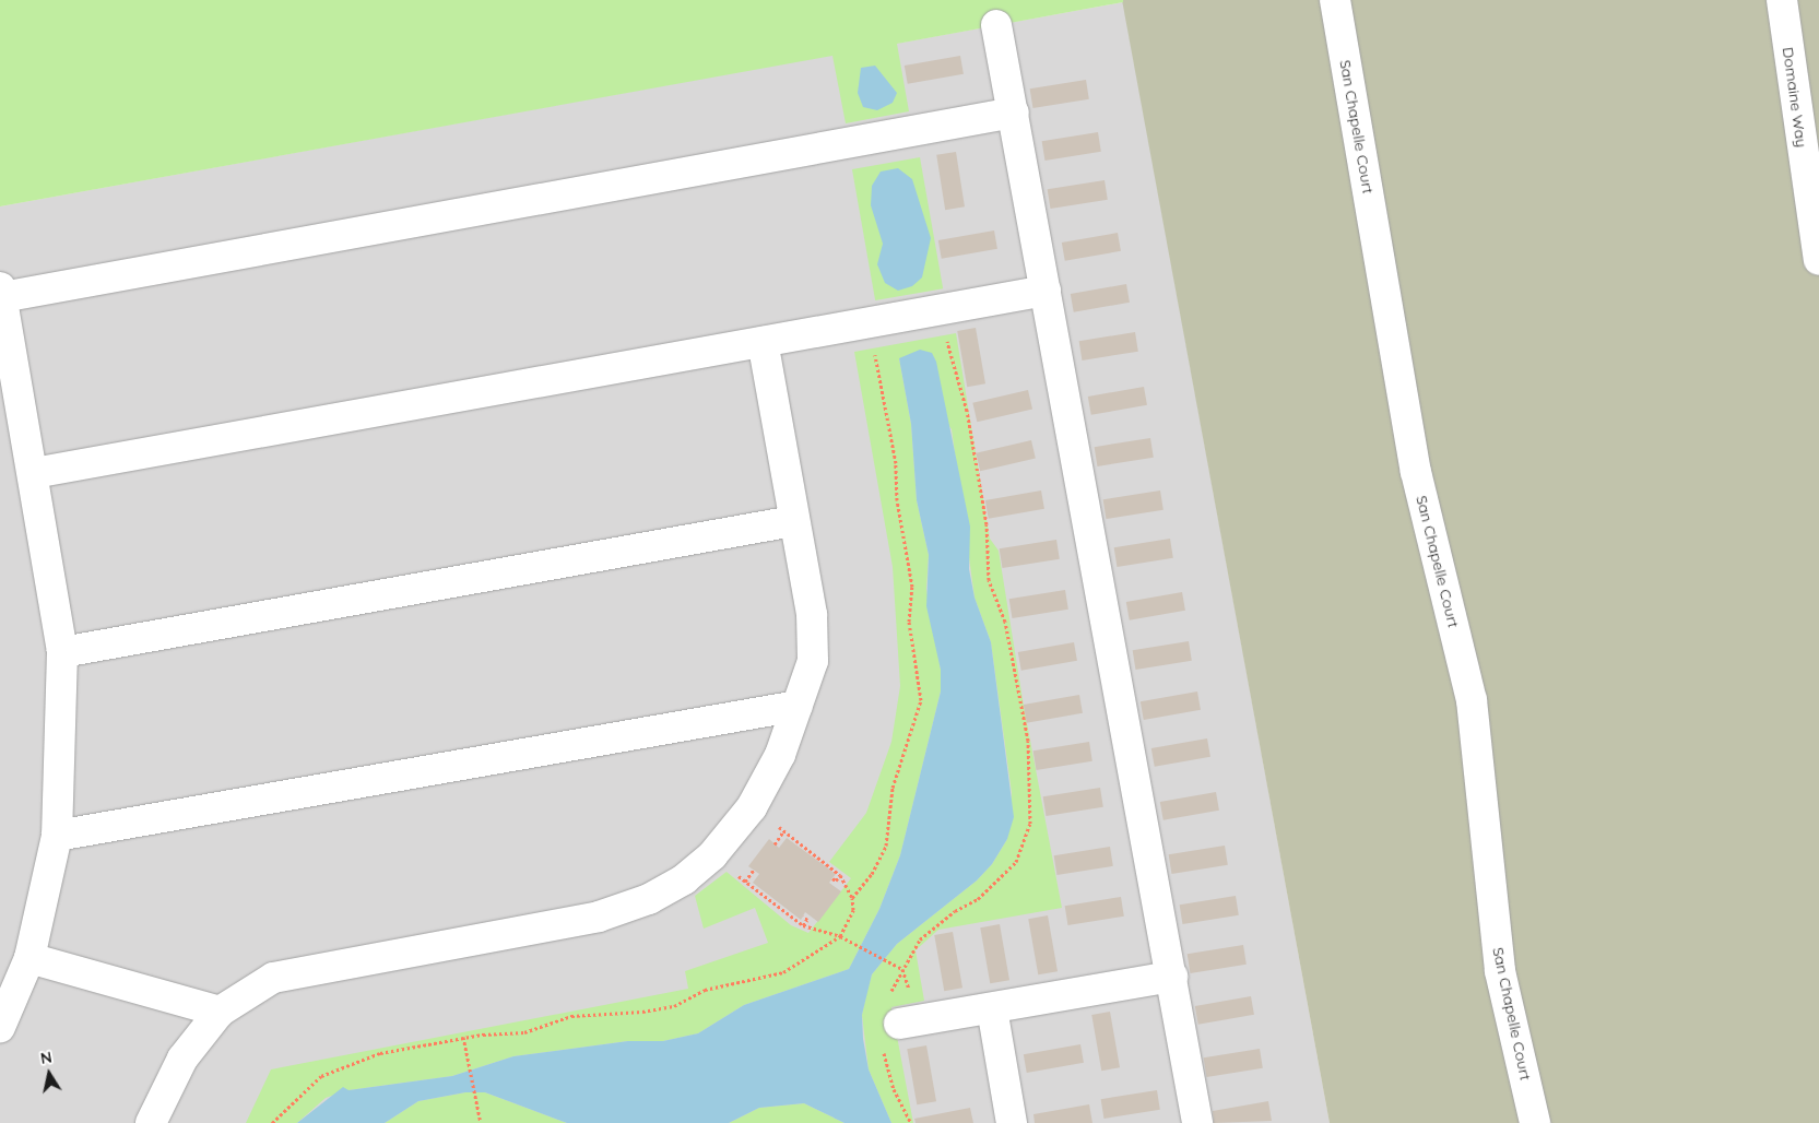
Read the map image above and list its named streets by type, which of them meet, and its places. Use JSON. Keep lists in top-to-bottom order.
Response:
{
  "streets": {
    "street": ["Domaine Way", "San Chapelle Court"]
  },
  "north": "top"
}
